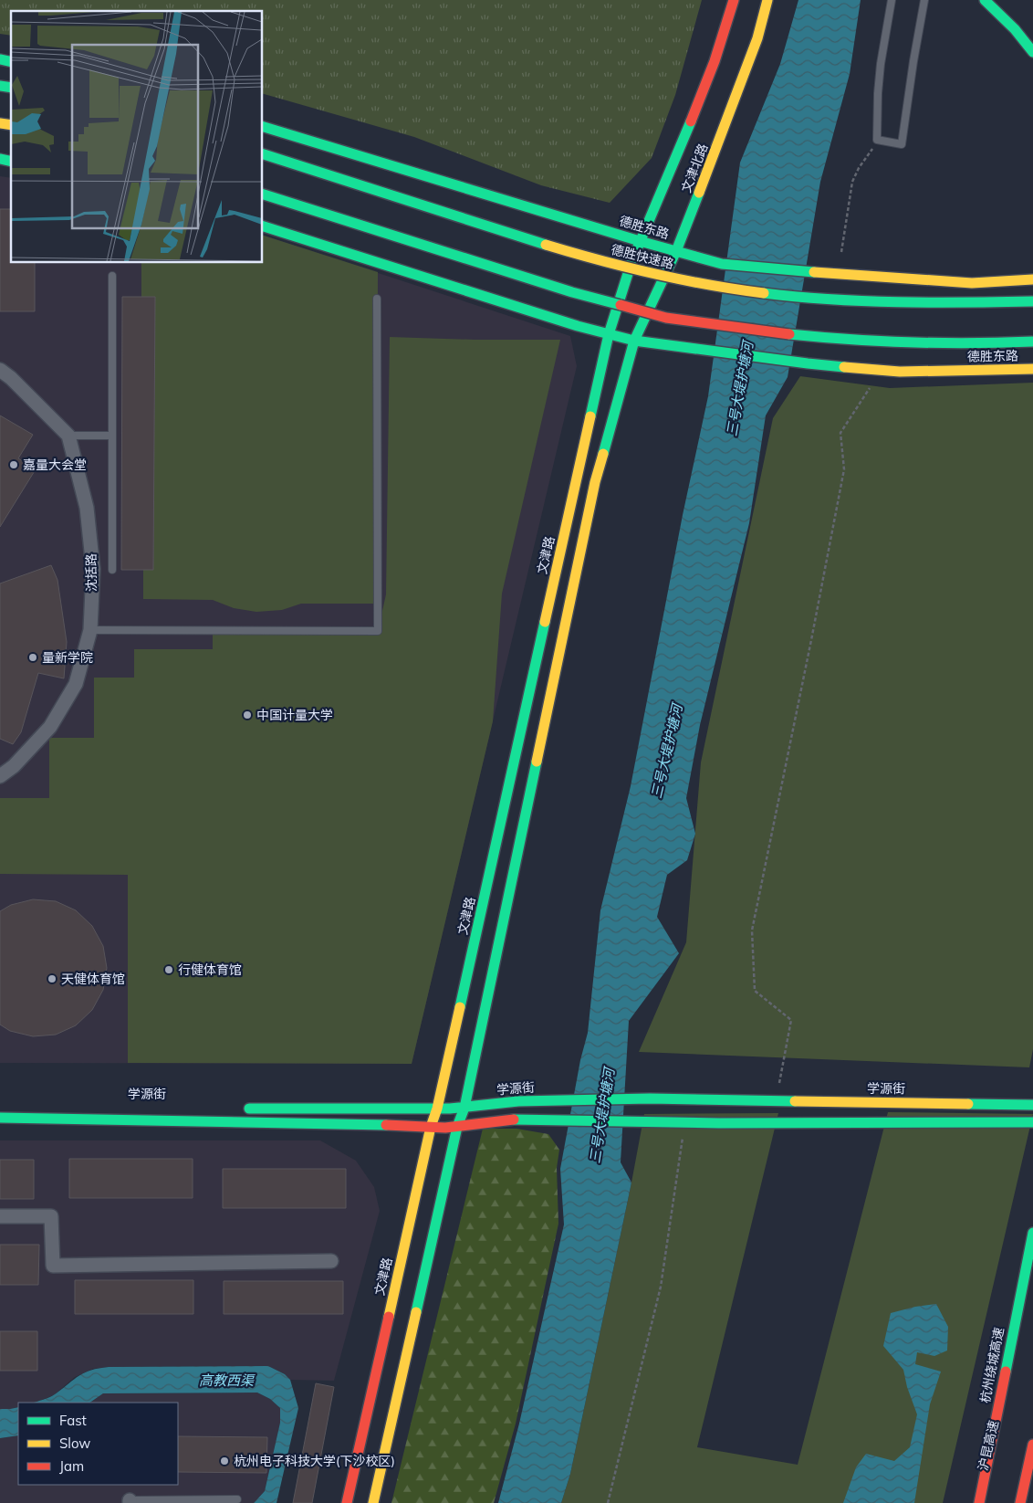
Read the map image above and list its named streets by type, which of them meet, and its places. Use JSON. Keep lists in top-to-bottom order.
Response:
{
  "streets": {
    "main road": [
      "文津北路",
      "德胜东路",
      "德胜快速路",
      "文津路",
      "学源街",
      "杭州绕城高速",
      "沪昆高速"
    ],
    "street": ["沈括路"]
  },
  "crossings": [
    ["文津北路", "德胜东路"],
    ["文津北路", "文津路"],
    ["德胜东路", "文津路"],
    ["文津路", "学源街"]
  ],
  "water": ["三号大堤护塘河", "高教西渠"],
  "places": [
    "嘉量大会堂",
    "量新学院",
    "中国计量大学",
    "行健体育馆",
    "天健体育馆",
    "杭州电子科技大学(下沙校区)"
  ],
  "legend": ["Fast", "Slow", "Jam"]
}
